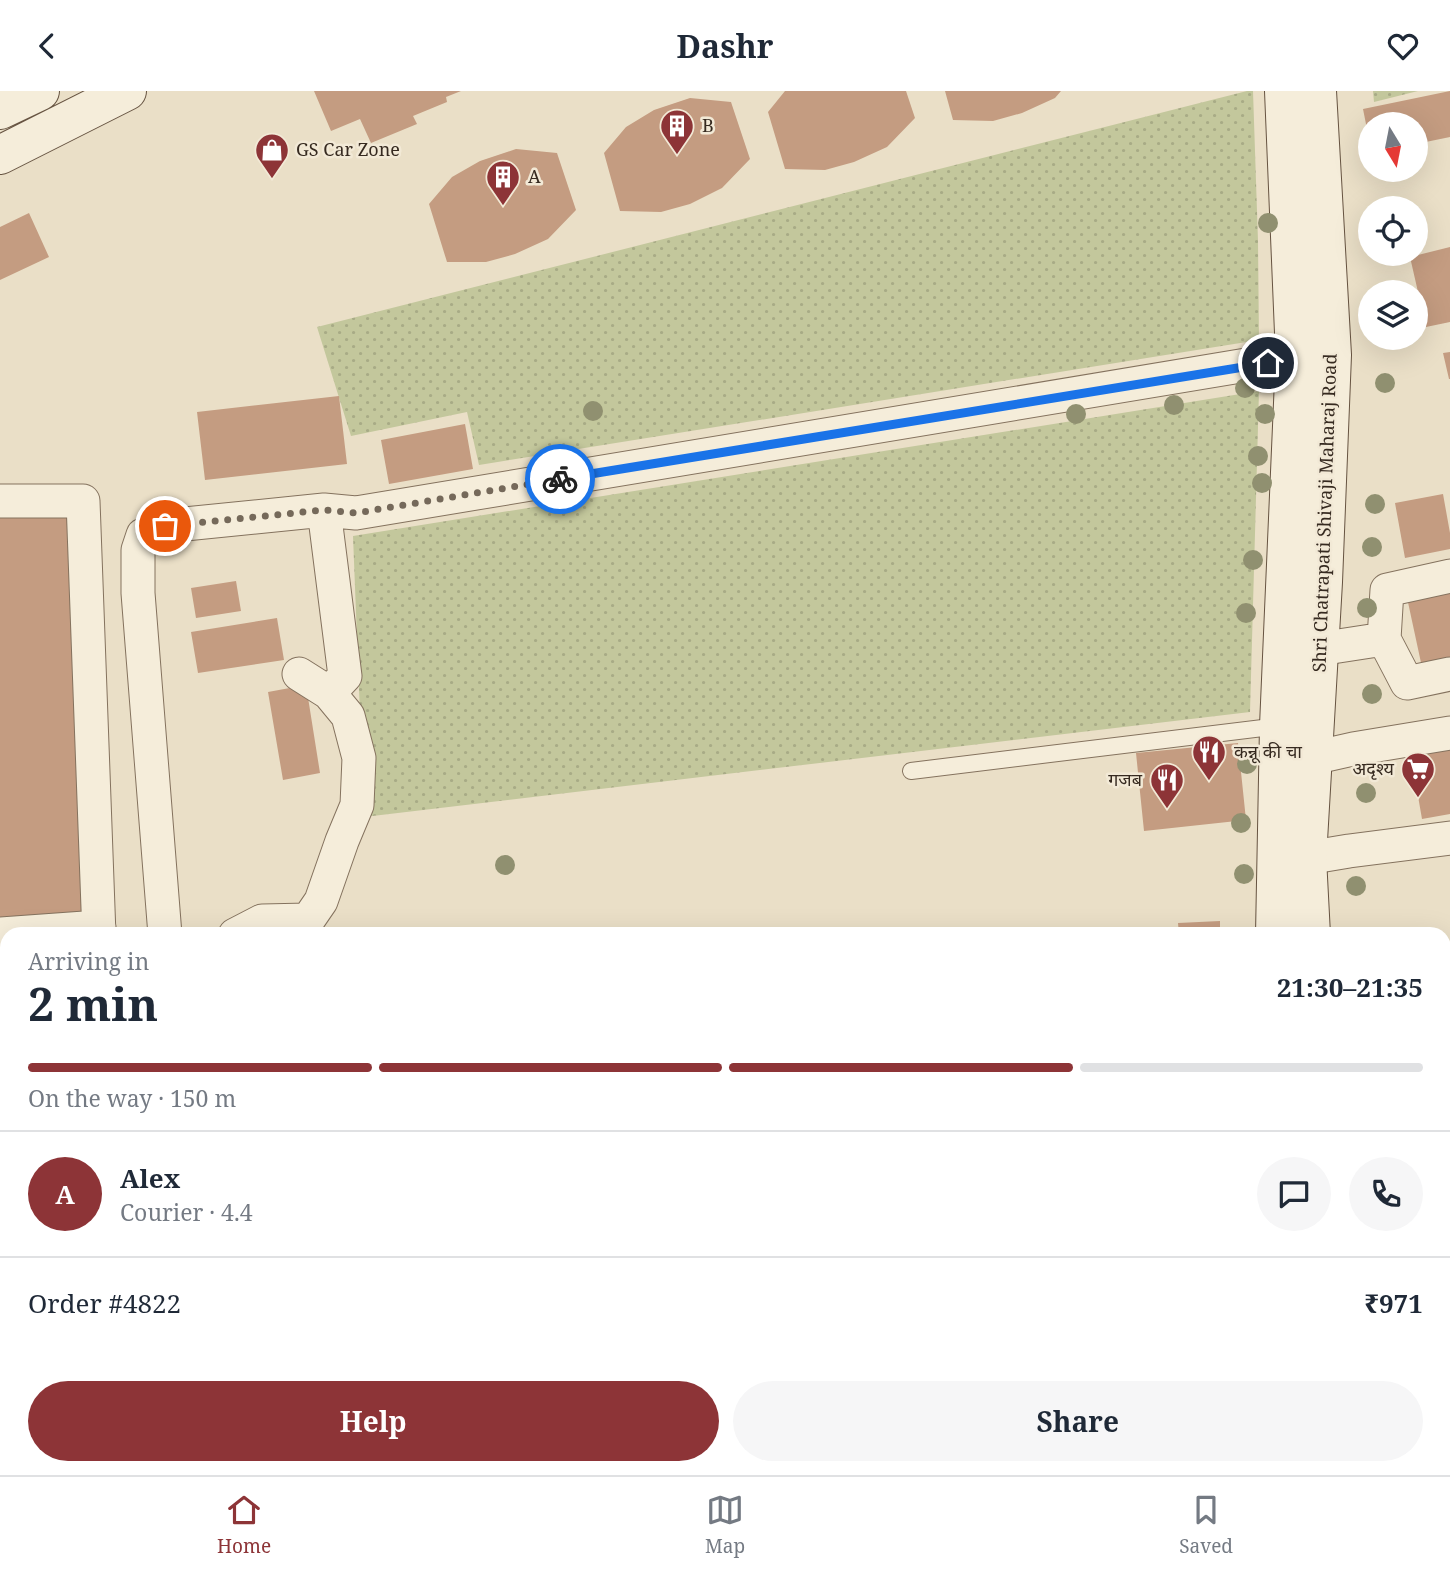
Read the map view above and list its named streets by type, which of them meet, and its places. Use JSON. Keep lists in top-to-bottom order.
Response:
{
  "streets": {
    "main road": ["Shri Chatrapati Shivaji Maharaj Road"]
  },
  "places": {
    "building": ["B", "A"],
    "shop": ["GS Car Zone"],
    "restaurant": ["कन्नू की चा", "गजब"],
    "supermarket": ["अदृश्य"]
  },
  "north": "bottom",
  "page": {
    "header": "Dashr",
    "heading": ["2 min", "Arriving in", "21:30–21:35"],
    "panel": [
      "Alex",
      "Courier · 4.4",
      "Order #4822",
      "₹971"
    ],
    "bar": "On the way · 150 m",
    "round": "A",
    "buttons": ["Help", "Share"],
    "tabs": ["Home", "Map", "Saved"]
  }
}
